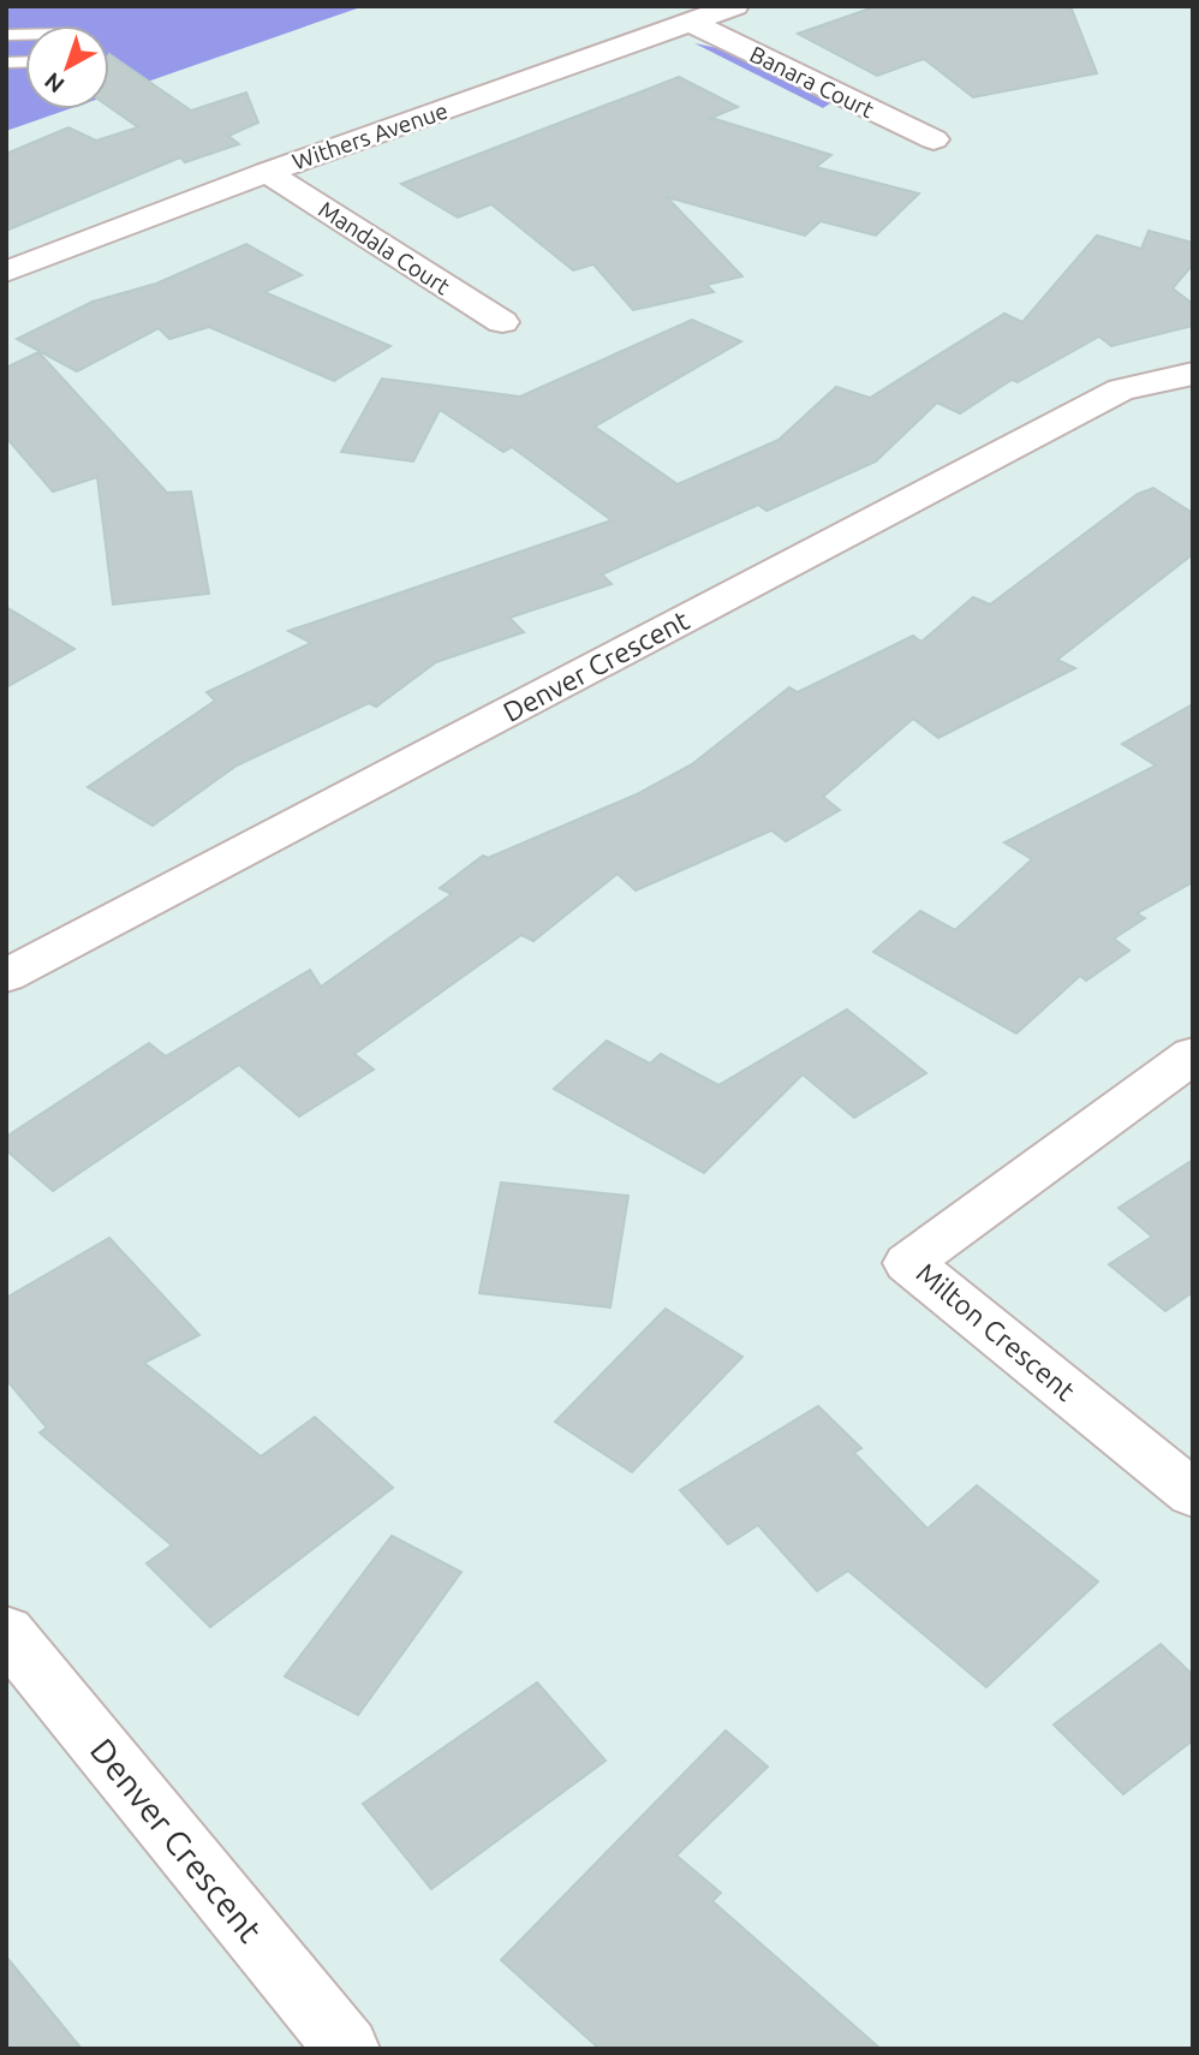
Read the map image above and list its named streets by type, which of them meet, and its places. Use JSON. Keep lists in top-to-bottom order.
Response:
{
  "streets": {
    "street": [
      "Banara Court",
      "Withers Avenue",
      "Mandala Court",
      "Denver Crescent",
      "Milton Crescent"
    ]
  },
  "crossings": [
    ["Banara Court", "Withers Avenue"],
    ["Withers Avenue", "Mandala Court"]
  ],
  "north": "bottom left"
}
